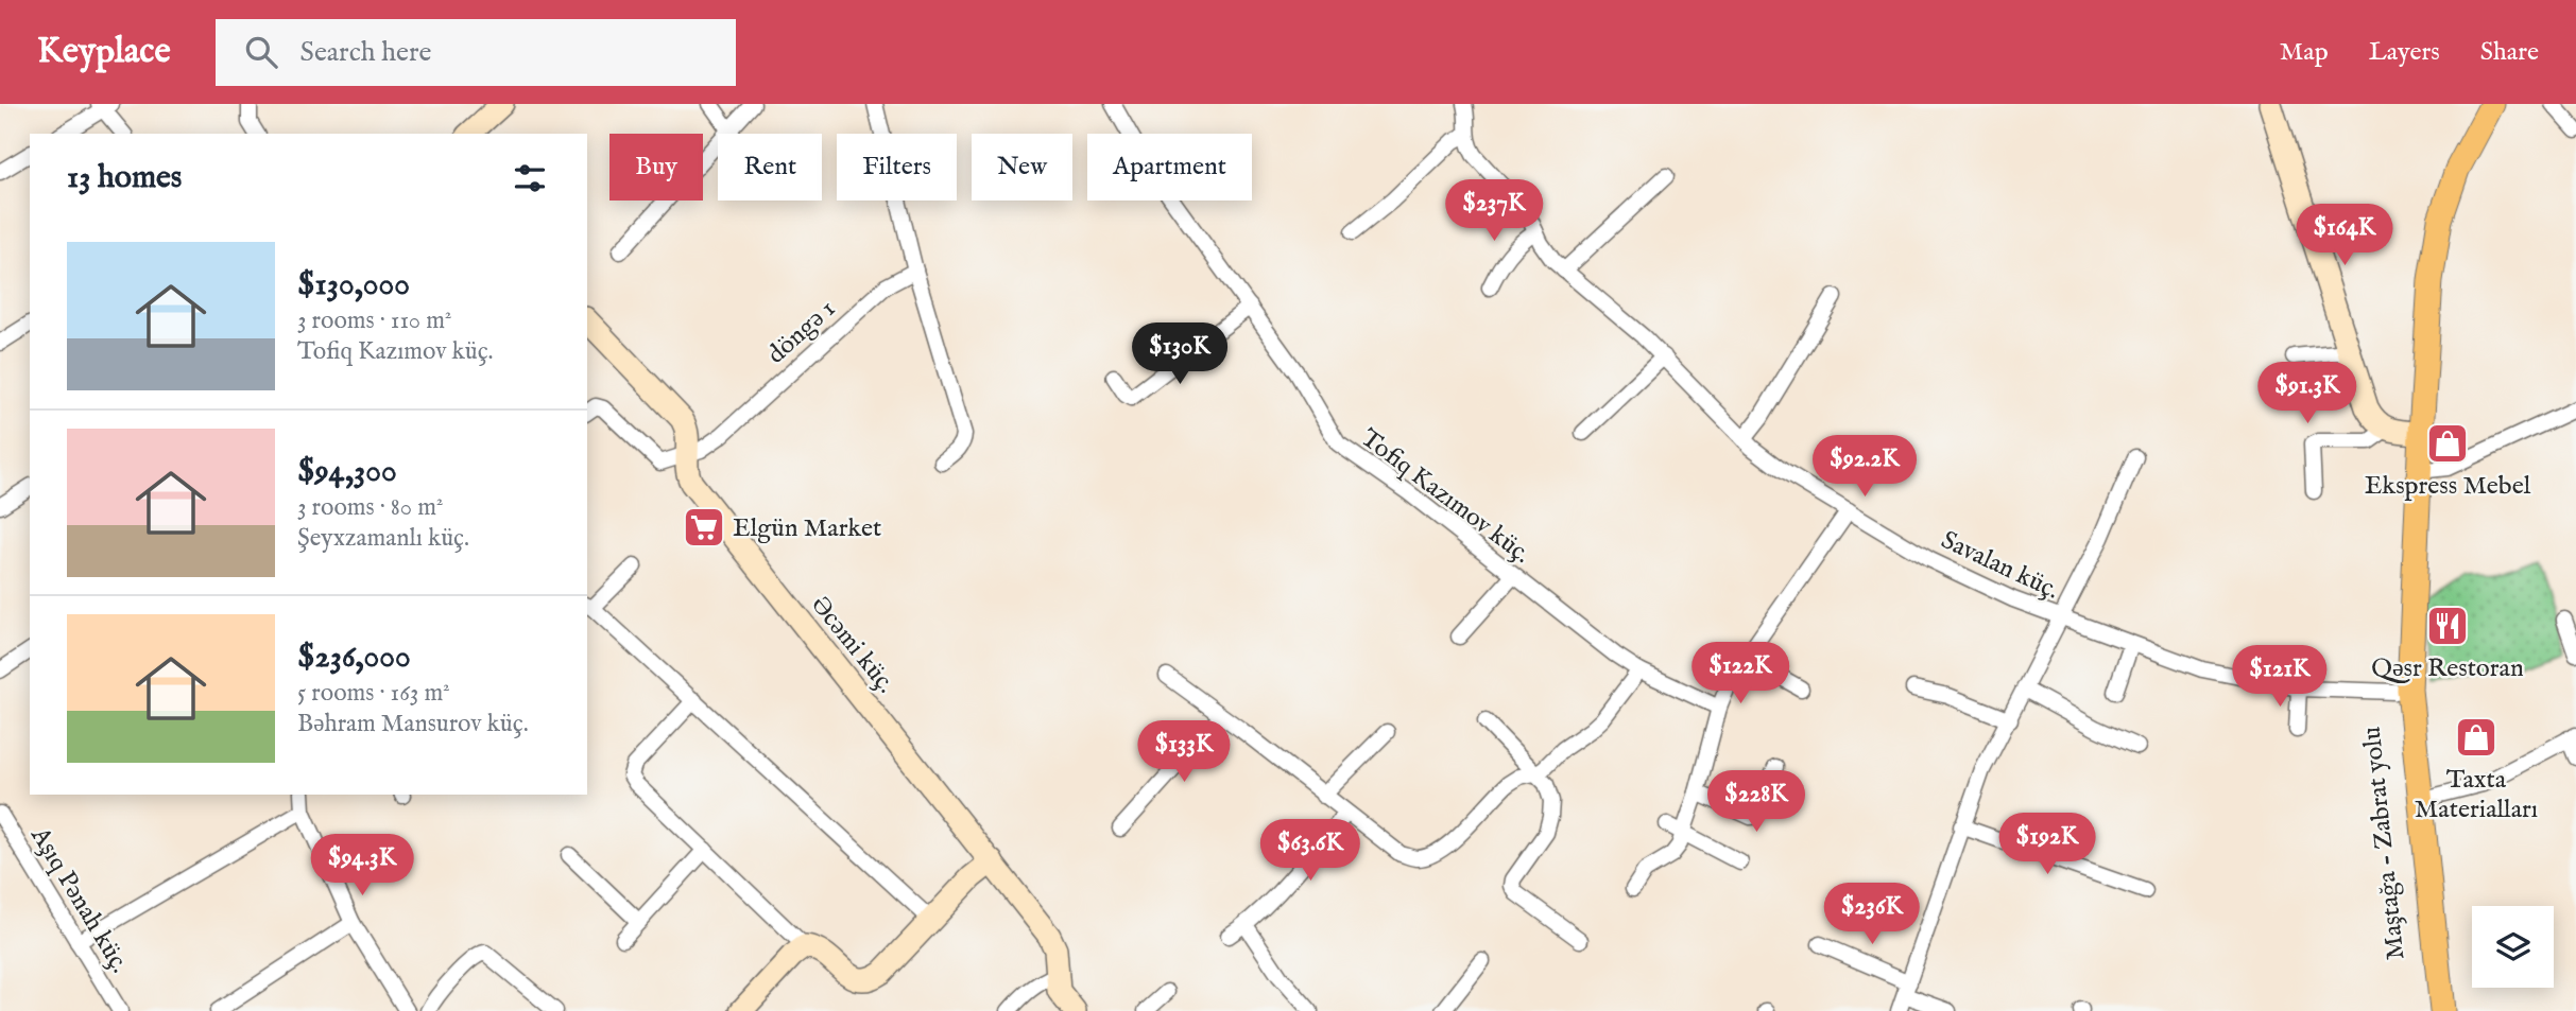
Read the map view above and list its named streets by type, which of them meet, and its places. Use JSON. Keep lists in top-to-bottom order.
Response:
{
  "streets": {
    "main road": ["Maştağa - Zabrat yolu"],
    "street": [
      "döngə 1",
      "Tofiq Kazımov küç.",
      "Savalan küç.",
      "Əcəmi küç.",
      "Aşıq Pənah küç."
    ]
  },
  "crossings": [
    ["döngə 1", "Əcəmi küç."],
    ["Savalan küç.", "Maştağa - Zabrat yolu"]
  ],
  "places": {
    "shop": ["Ekspress Mebel", "Taxta Materialları"],
    "supermarket": ["Elgün Market"],
    "restaurant": ["Qəsr Restoran"]
  },
  "page": {
    "header": "Keyplace",
    "search": "Search here",
    "nav": ["Map", "Layers", "Share"],
    "chip": [
      "Buy",
      "Rent",
      "Filters",
      "New",
      "Apartment"
    ],
    "heading": "13 homes",
    "price": [
      "$237K",
      "$164K",
      "$130K",
      "$91.3K",
      "$92.2K",
      "$122K",
      "$121K",
      "$133K",
      "$228K",
      "$192K",
      "$63.6K",
      "$94.3K",
      "$236K"
    ],
    "list": [
      {
        "name": "$130,000",
        "note": "3 rooms · 110 m² · Tofiq Kazımov küç."
      },
      {
        "name": "$94,300",
        "note": "3 rooms · 80 m² · Şeyxzamanlı küç."
      },
      {
        "name": "$236,000",
        "note": "5 rooms · 163 m² · Bəhram Mansurov küç."
      }
    ]
  }
}
